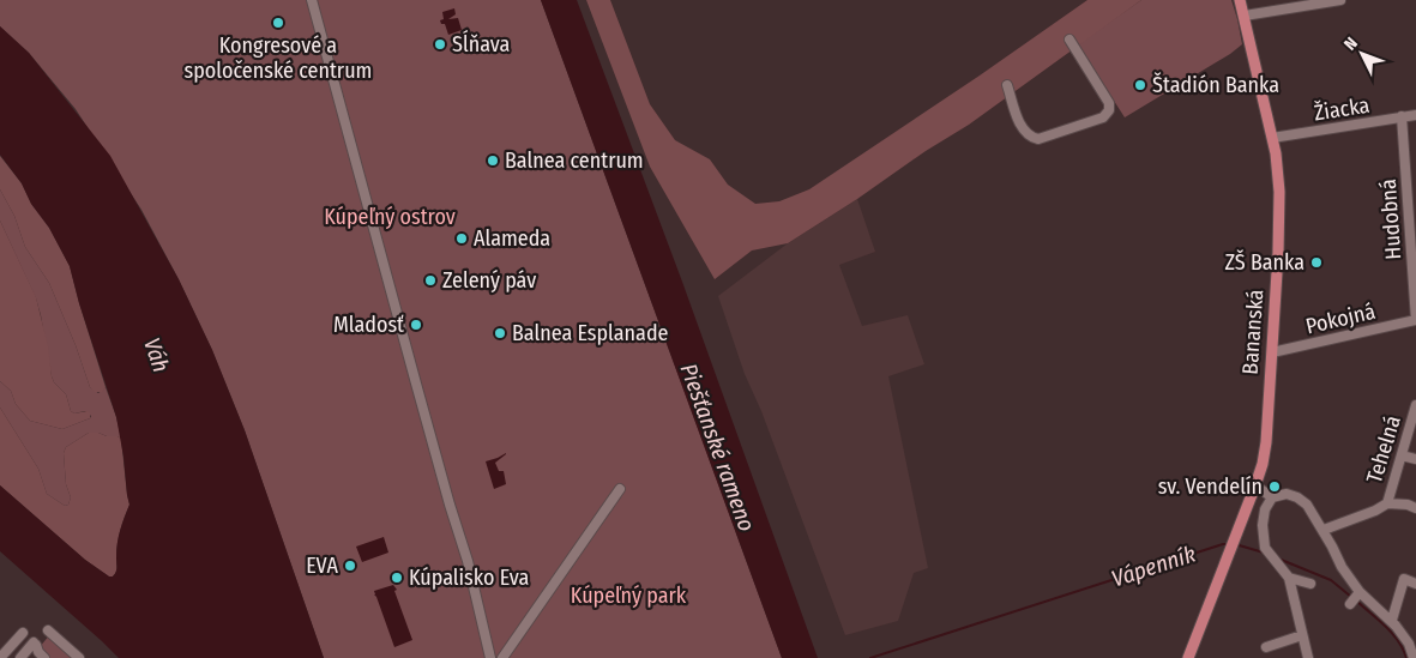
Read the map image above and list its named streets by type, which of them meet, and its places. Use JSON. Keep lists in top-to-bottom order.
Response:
{
  "streets": {
    "main road": ["Bananská"],
    "street": [
      "Žiacka",
      "Hudobná",
      "Pokojná",
      "Tehelná"
    ]
  },
  "crossings": [
    ["Žiacka", "Hudobná"],
    ["Žiacka", "Bananská"],
    ["Hudobná", "Pokojná"],
    ["Pokojná", "Bananská"]
  ],
  "water": ["Váh", "Piešťanské rameno", "Vápenník"],
  "parks": ["Kúpeľný ostrov", "Kúpeľný park"],
  "places": [
    "Kongresové a spoločenské centrum",
    "Sĺňava",
    "Štadión Banka",
    "Balnea centrum",
    "Alameda",
    "ZŠ Banka",
    "Zelený páv",
    "Mladosť",
    "Balnea Esplanade",
    "sv. Vendelín",
    "EVA",
    "Kúpalisko Eva"
  ],
  "north": "top left"
}
